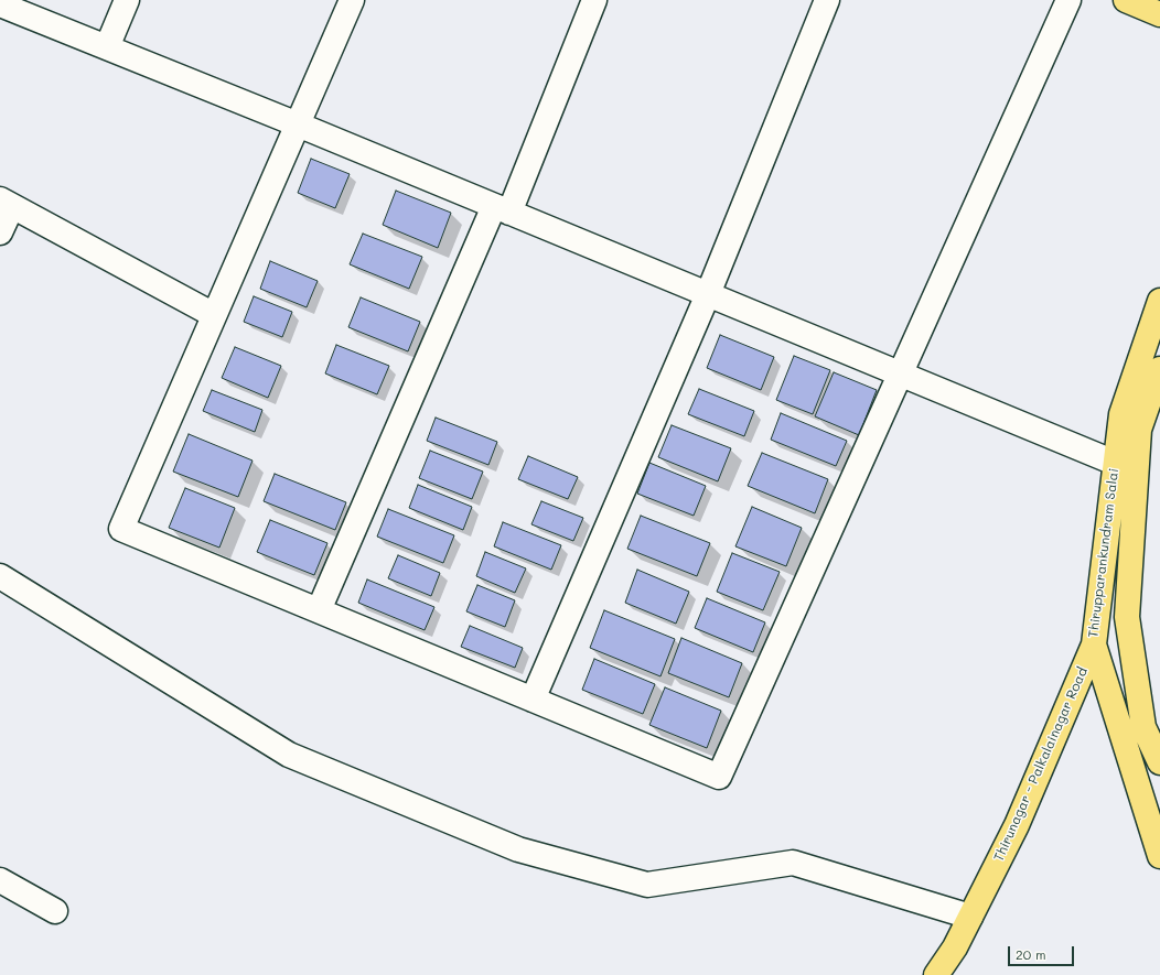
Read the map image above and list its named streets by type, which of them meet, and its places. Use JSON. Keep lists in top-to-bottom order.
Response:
{
  "streets": {
    "main road": ["Thirupparankundram Salai", "Thirunagar - Palkalainagar Road"]
  },
  "crossings": [
    ["Thirupparankundram Salai", "Thirunagar - Palkalainagar Road"]
  ],
  "scale_bar": "20 m"
}
